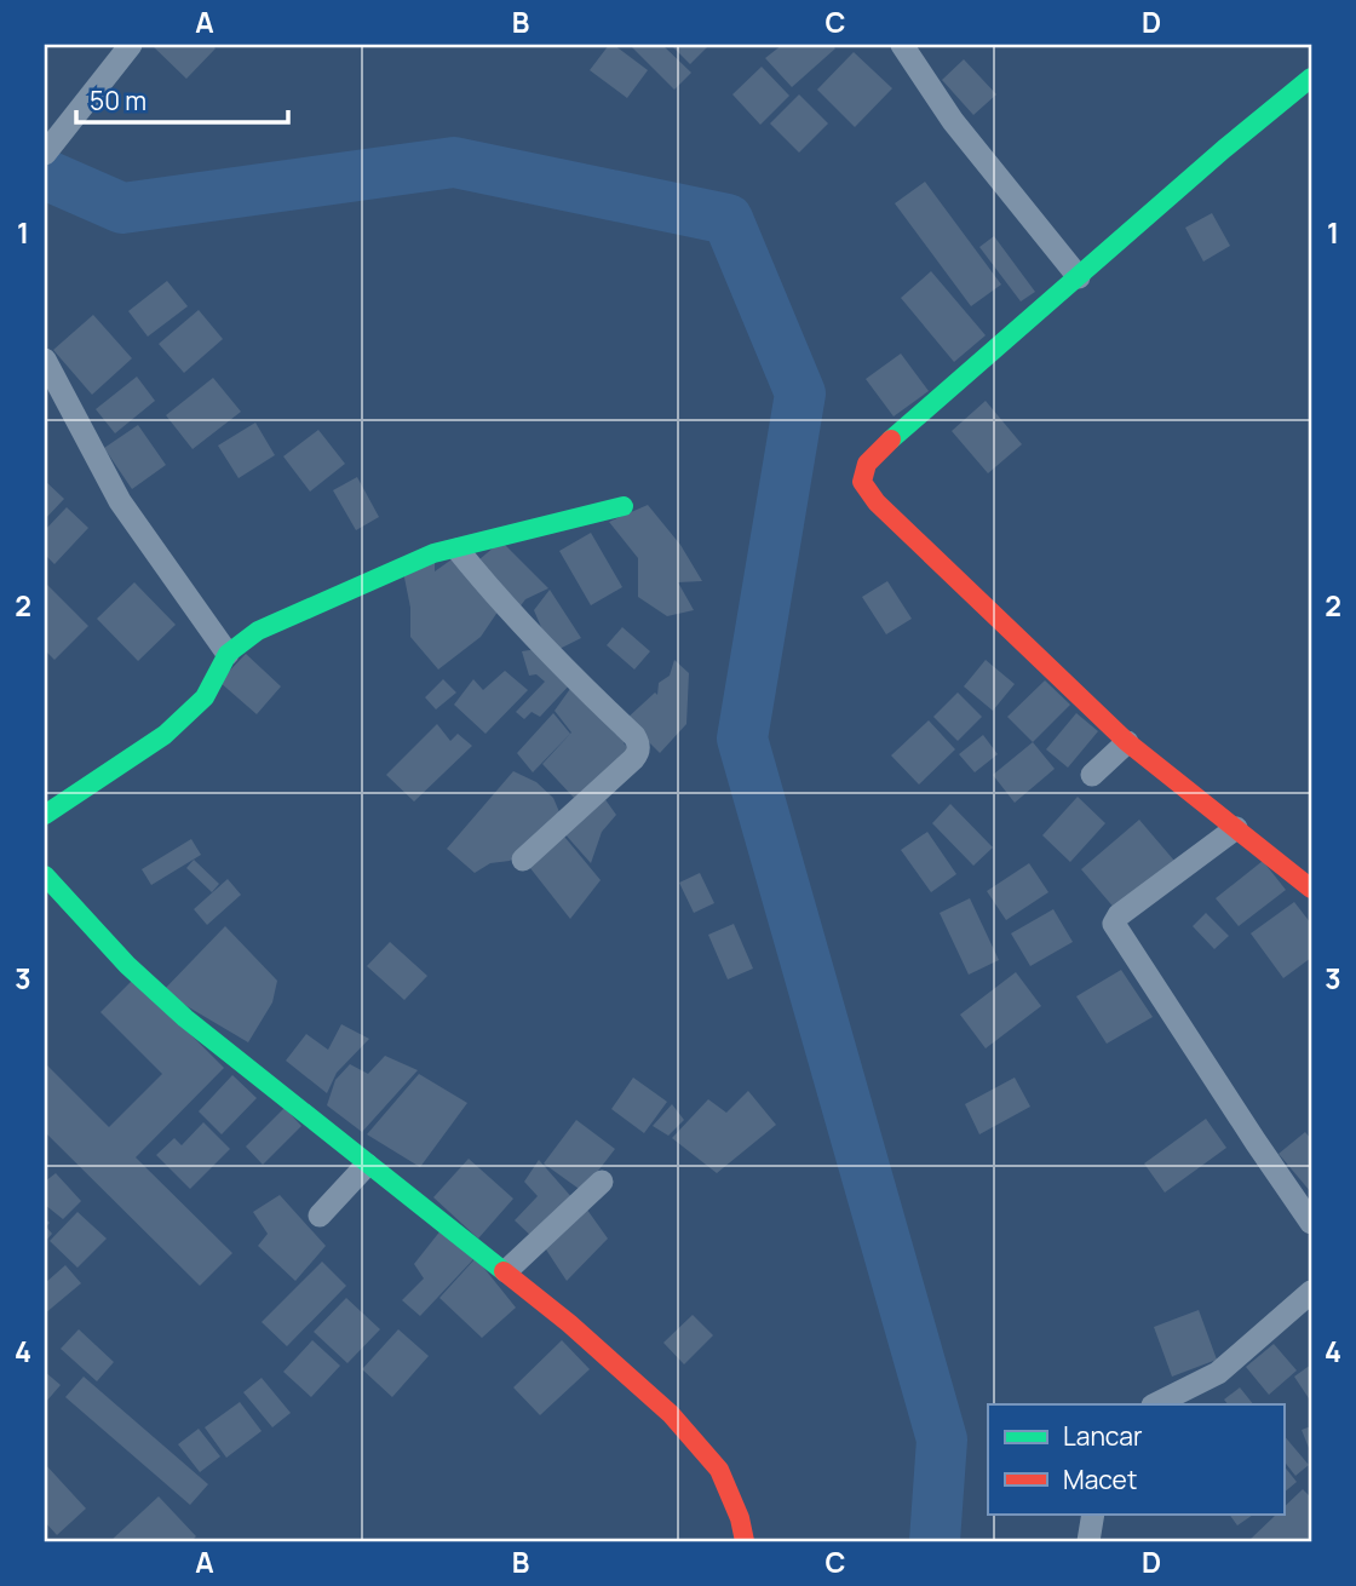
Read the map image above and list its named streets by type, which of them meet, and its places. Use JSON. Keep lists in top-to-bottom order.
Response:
{
  "legend": ["Lancar", "Macet"],
  "scale_bar": "50 m",
  "grid": {
    "columns": [
      "A",
      "B",
      "C",
      "D"
    ],
    "rows": [
      "1",
      "2",
      "3",
      "4"
    ]
  }
}
